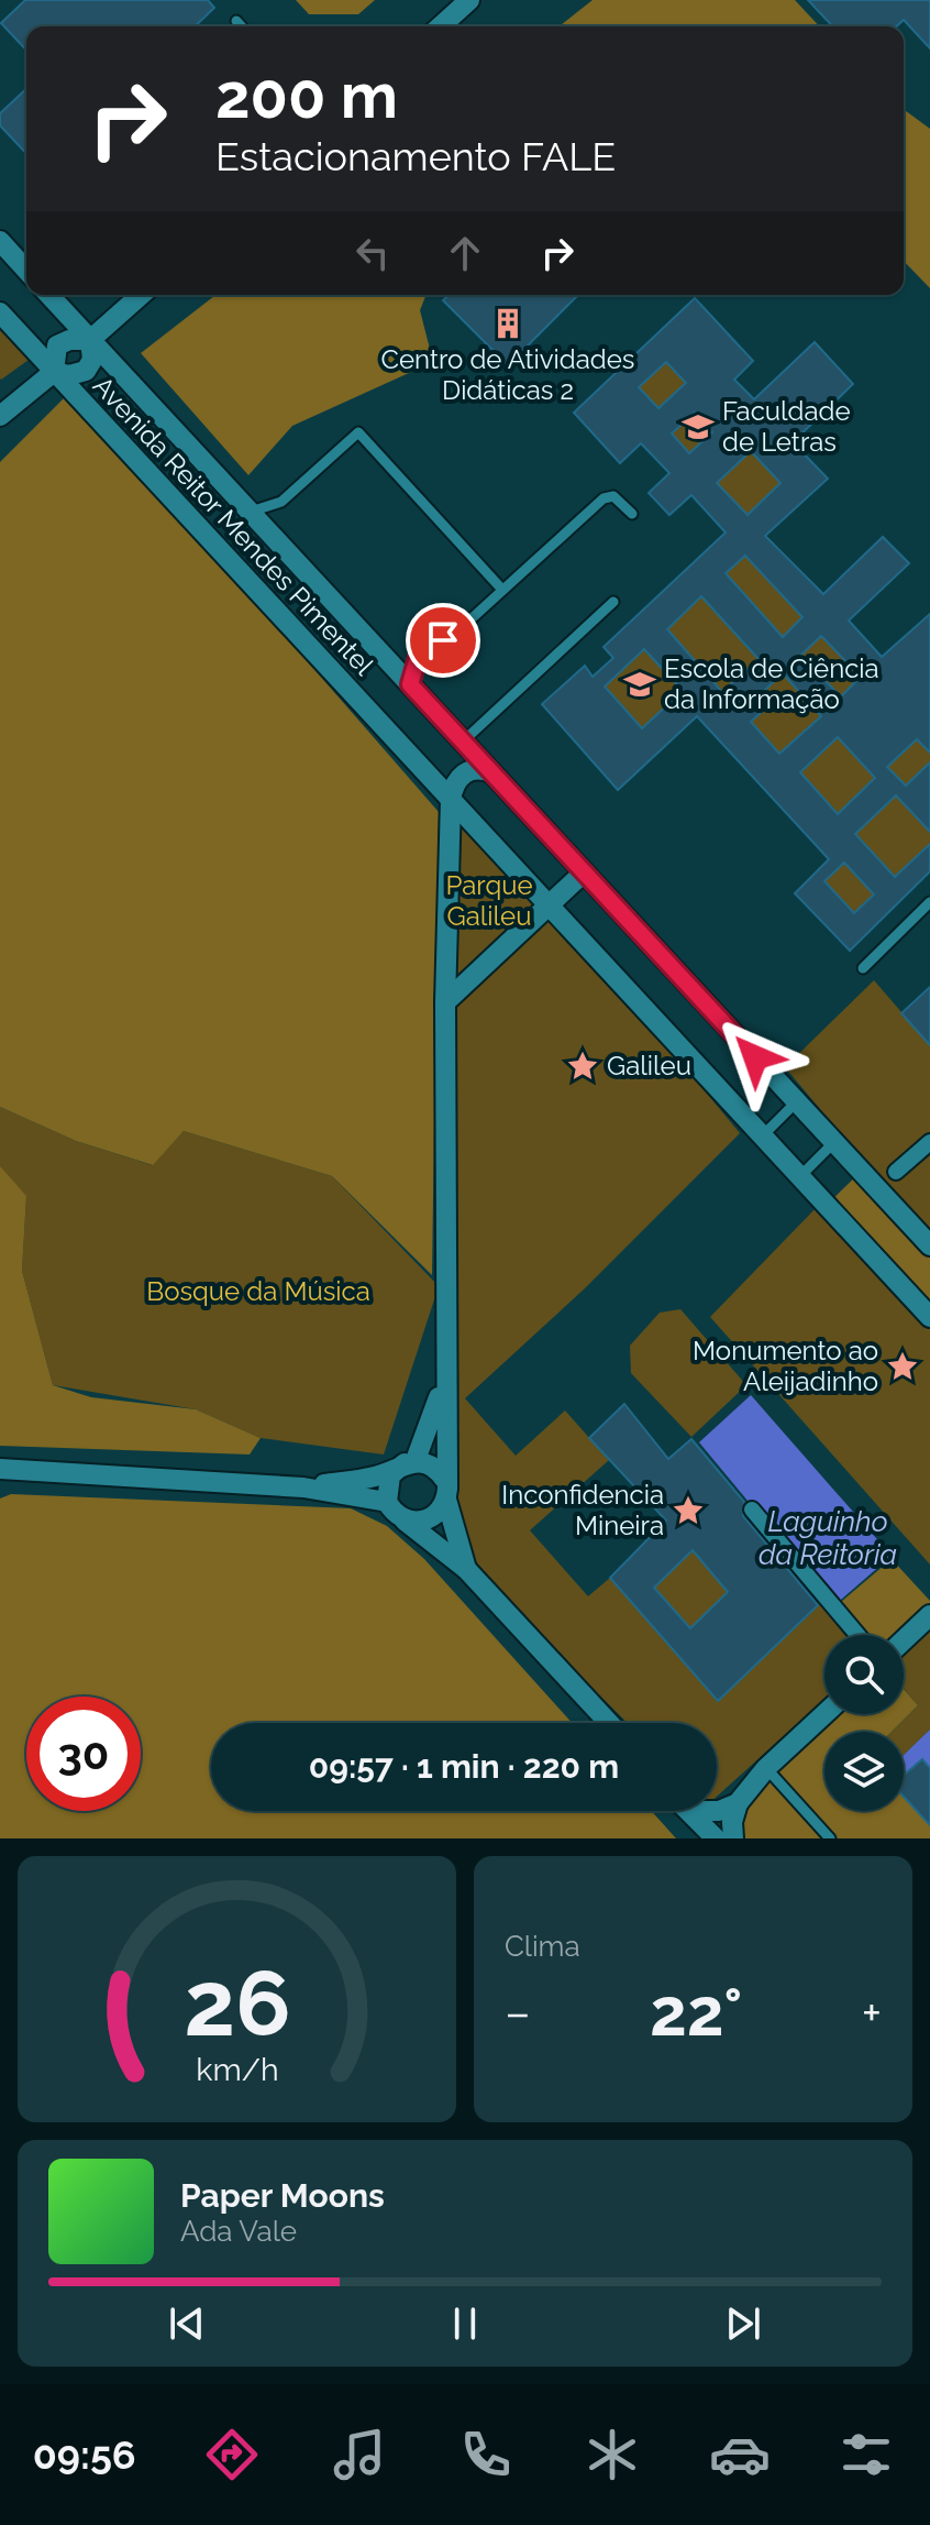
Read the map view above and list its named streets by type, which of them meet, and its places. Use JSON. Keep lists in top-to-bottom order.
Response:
{
  "streets": {
    "street": ["Avenida Reitor Mendes Pimentel"]
  },
  "water": ["Laguinho da Reitoria"],
  "parks": ["Parque Galileu", "Bosque da Música"],
  "places": {
    "building": ["Centro de Atividades Didáticas 2"],
    "school or university": ["Faculdade de Letras", "Escola de Ciência da Informação"],
    "place": ["Galileu", "Monumento ao Aleijadinho", "Inconfidencia Mineira"]
  },
  "page": {
    "turn": ["200 m", "Estacionamento FALE"],
    "limit": "30",
    "trip": "09:57 · 1 min · 220 m",
    "tile": "Clima",
    "heat": ["−", "22°", "+"],
    "song": ["Paper Moons", "Ada Vale"],
    "tabs": "09:56",
    "gauge": ["26", "km/h"]
  }
}
